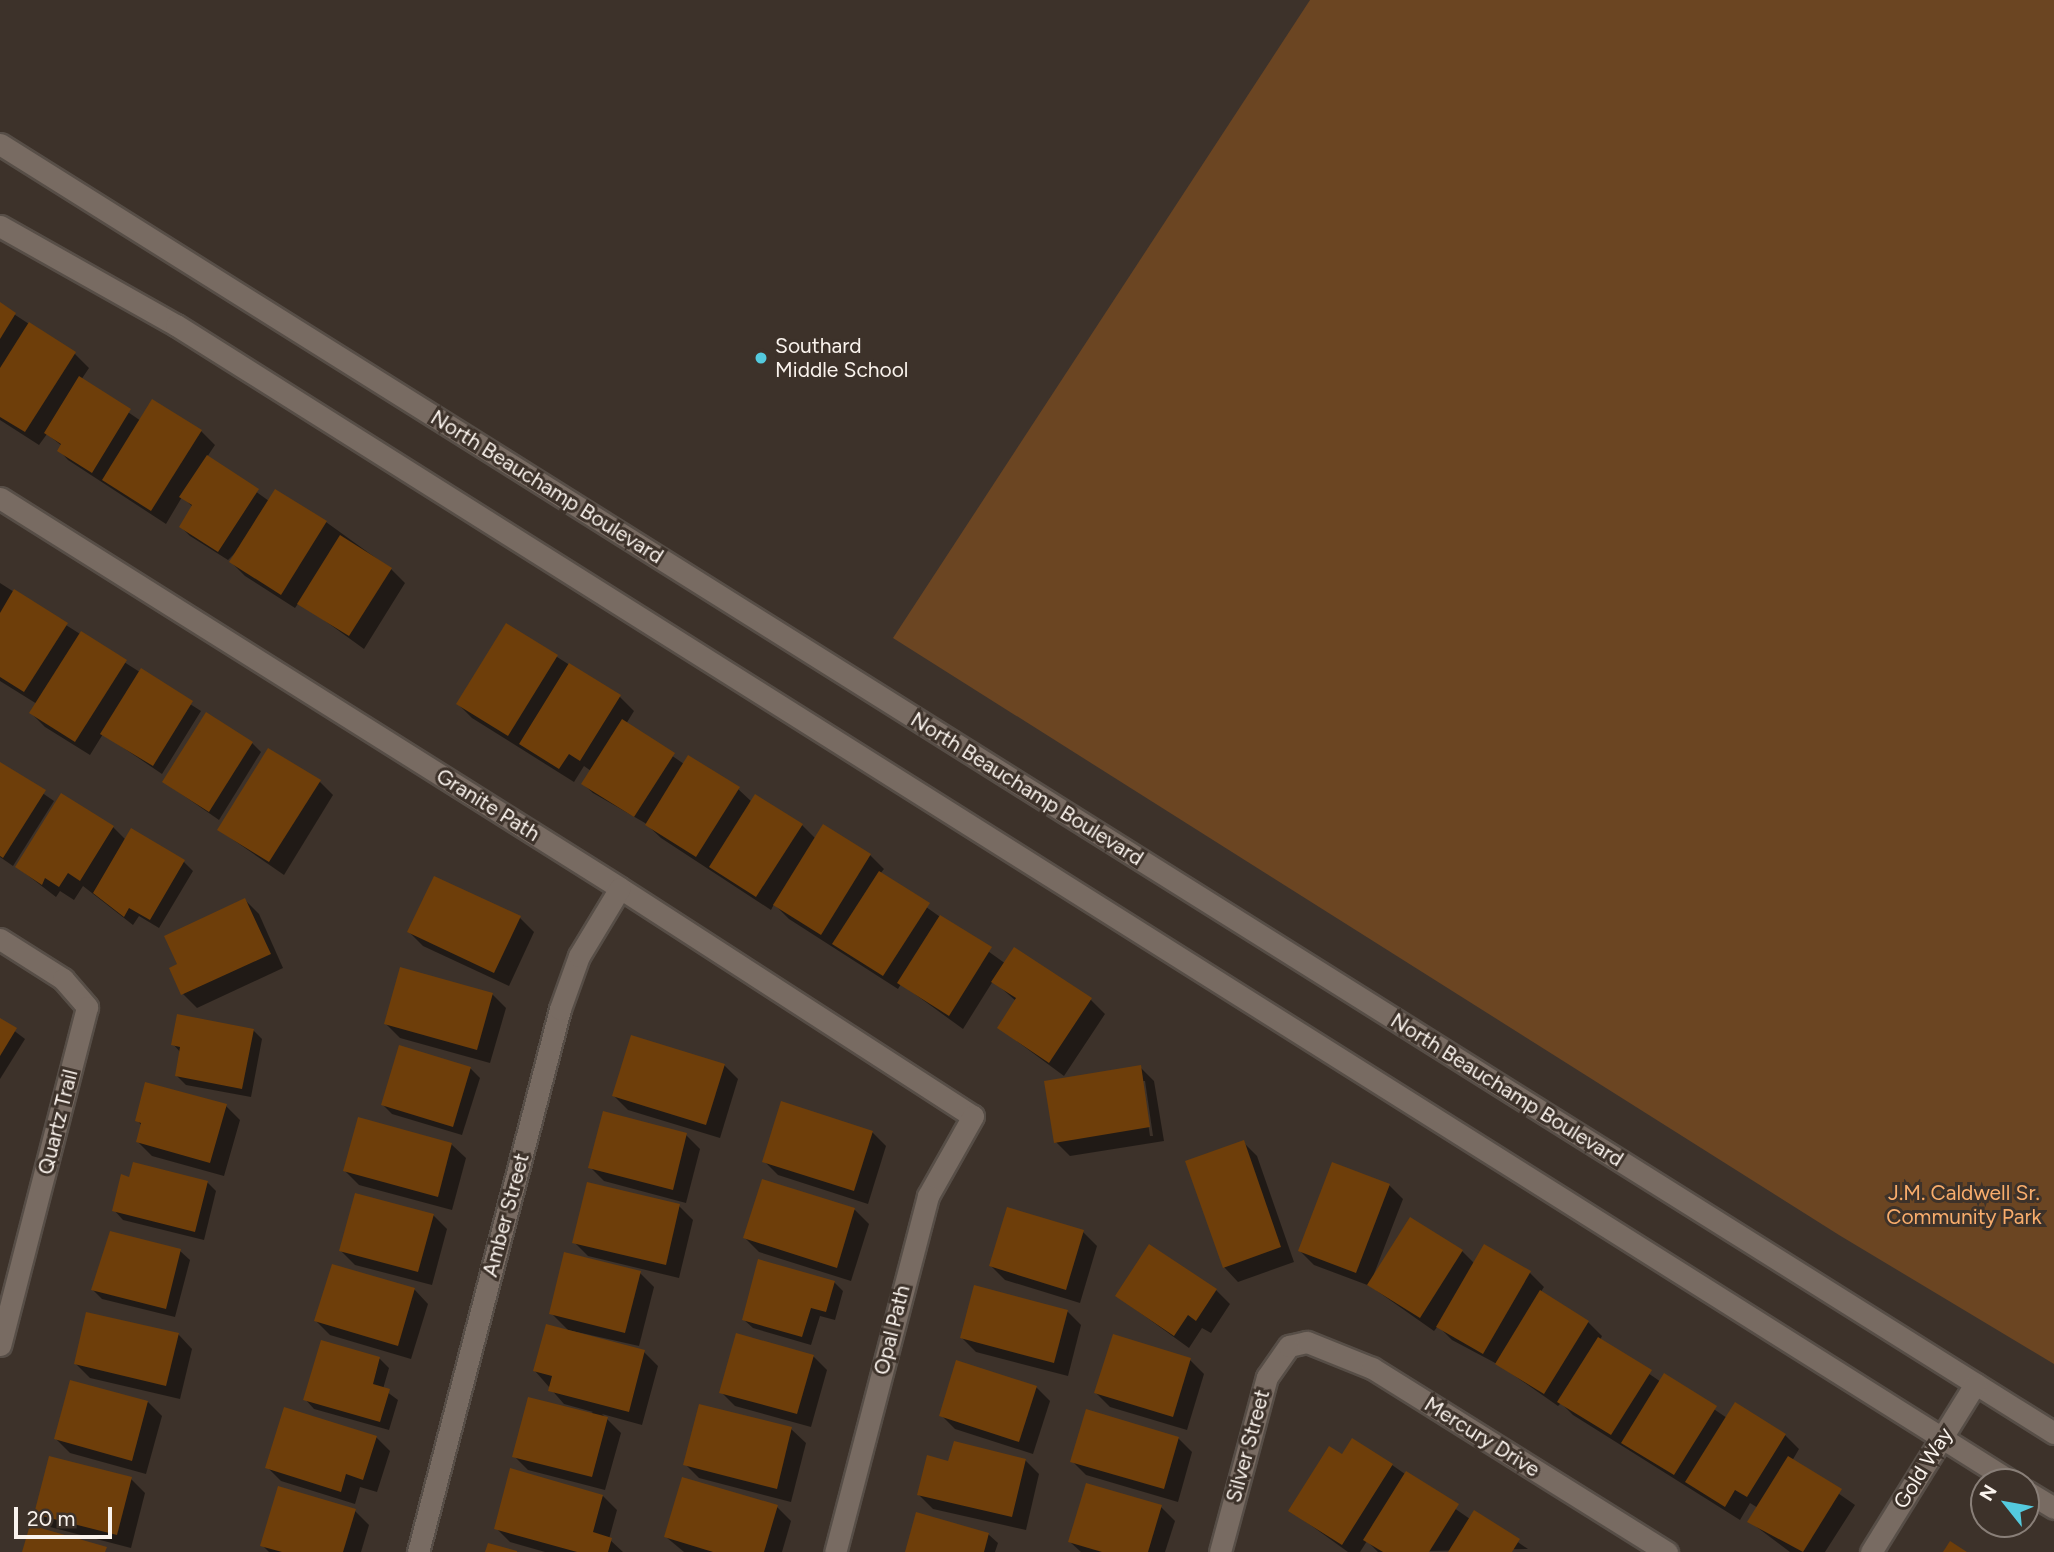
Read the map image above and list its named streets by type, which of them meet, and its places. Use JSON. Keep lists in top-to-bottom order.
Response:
{
  "streets": {
    "street": [
      "North Beauchamp Boulevard",
      "Granite Path",
      "Quartz Trail",
      "Amber Street",
      "Opal Path",
      "Mercury Drive",
      "Silver Street",
      "Gold Way"
    ]
  },
  "crossings": [
    ["North Beauchamp Boulevard", "Gold Way"],
    ["Granite Path", "Amber Street"],
    ["Granite Path", "Opal Path"],
    ["Mercury Drive", "Silver Street"]
  ],
  "parks": ["J.M. Caldwell Sr. Community Park"],
  "places": ["Southard Middle School"],
  "scale_bar": "20 m",
  "north": "top left"
}
